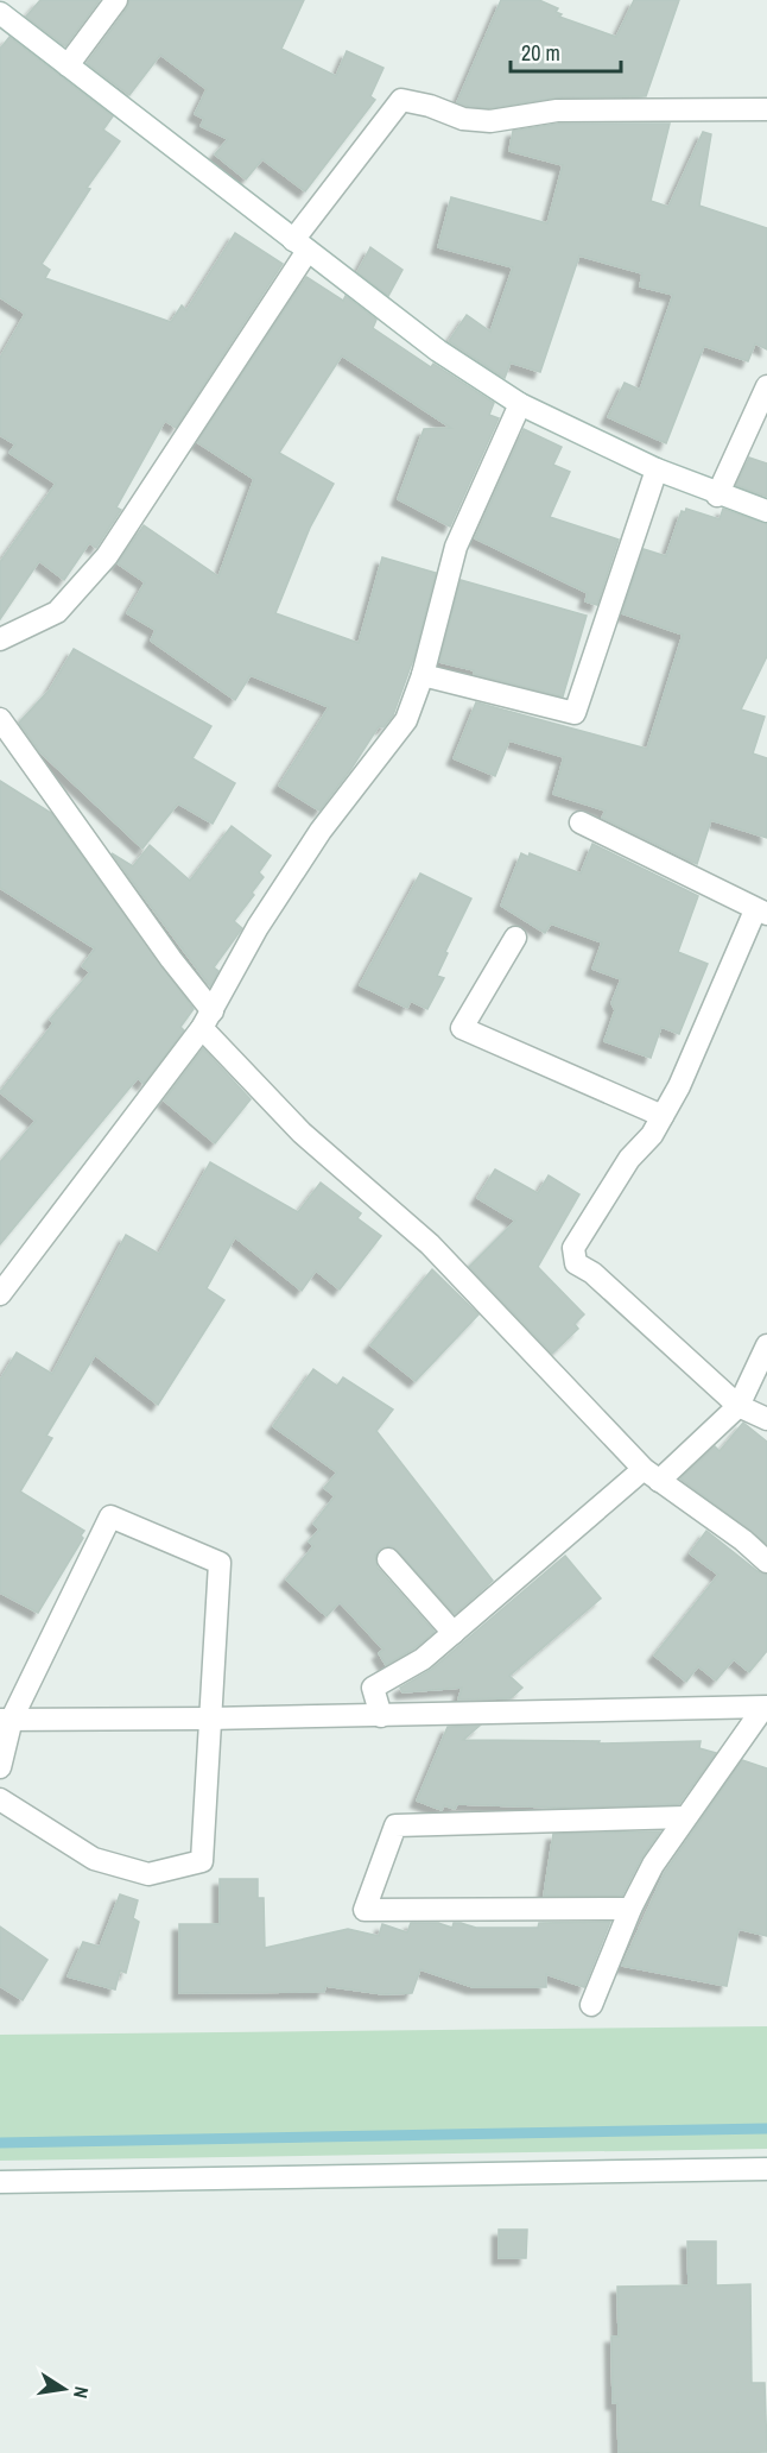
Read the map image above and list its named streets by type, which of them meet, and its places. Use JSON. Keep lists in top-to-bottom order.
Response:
{
  "scale_bar": "20 m",
  "north": "right"
}
